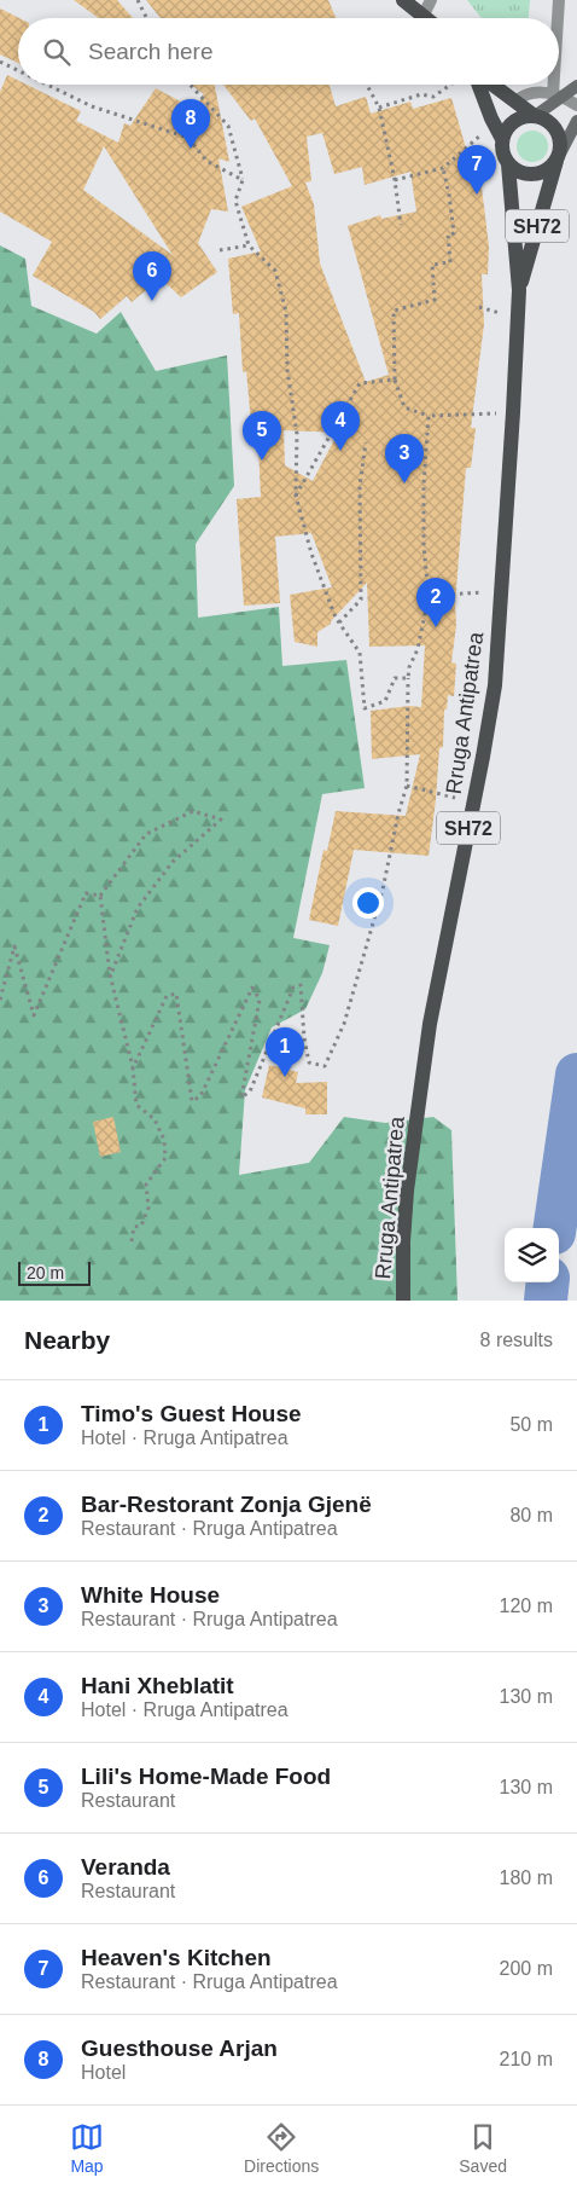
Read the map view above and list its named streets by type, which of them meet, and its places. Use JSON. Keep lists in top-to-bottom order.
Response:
{
  "streets": {
    "main road": ["SH72", "Rruga Antipatrea"]
  },
  "crossings": [
    ["SH72", "Rruga Antipatrea"]
  ],
  "scale_bar": "20 m",
  "page": {
    "search": "Search here",
    "pins": [
      "8",
      "7",
      "6",
      "4",
      "5",
      "3",
      "2",
      "1"
    ],
    "scale": "20 m",
    "heading": ["Nearby", "8 results"],
    "list": [
      {
        "mark": "1",
        "name": "Timo's Guest House",
        "note": "Hotel · Rruga Antipatrea",
        "value": "50 m"
      },
      {
        "mark": "2",
        "name": "Bar-Restorant Zonja Gjenë",
        "note": "Restaurant · Rruga Antipatrea",
        "value": "80 m"
      },
      {
        "mark": "3",
        "name": "White House",
        "note": "Restaurant · Rruga Antipatrea",
        "value": "120 m"
      },
      {
        "mark": "4",
        "name": "Hani Xheblatit",
        "note": "Hotel · Rruga Antipatrea",
        "value": "130 m"
      },
      {
        "mark": "5",
        "name": "Lili's Home-Made Food",
        "note": "Restaurant",
        "value": "130 m"
      },
      {
        "mark": "6",
        "name": "Veranda",
        "note": "Restaurant",
        "value": "180 m"
      },
      {
        "mark": "7",
        "name": "Heaven's Kitchen",
        "note": "Restaurant · Rruga Antipatrea",
        "value": "200 m"
      },
      {
        "mark": "8",
        "name": "Guesthouse Arjan",
        "note": "Hotel",
        "value": "210 m"
      }
    ],
    "nav": ["Map", "Directions", "Saved"]
  }
}
